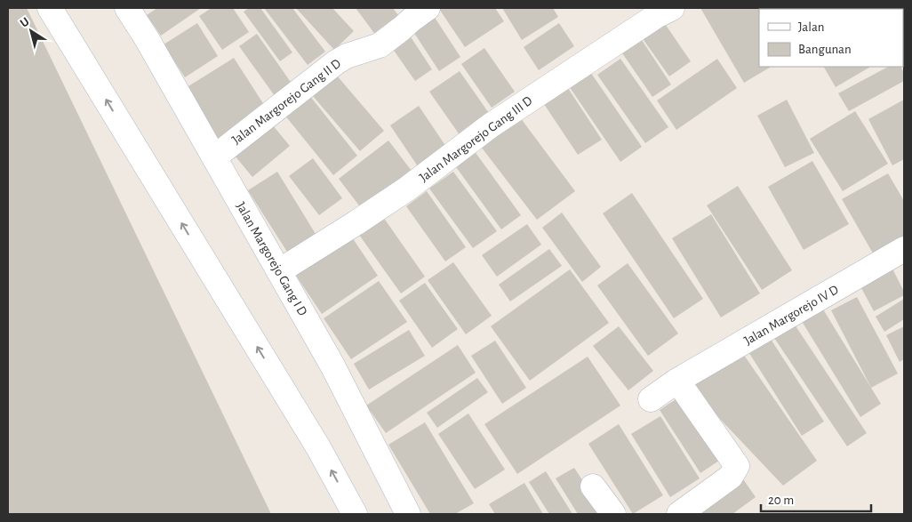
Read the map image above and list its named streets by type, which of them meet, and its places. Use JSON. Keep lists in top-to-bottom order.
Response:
{
  "streets": {
    "street": [
      "Jalan Margorejo Gang II D",
      "Jalan Margorejo Gang III D",
      "Jalan Margorejo Gang I D",
      "Jalan Margorejo IV D"
    ]
  },
  "crossings": [
    ["Jalan Margorejo Gang II D", "Jalan Margorejo Gang I D"],
    ["Jalan Margorejo Gang III D", "Jalan Margorejo Gang I D"]
  ],
  "legend": ["Jalan", "Bangunan"],
  "scale_bar": "20 m",
  "north": "top left"
}
